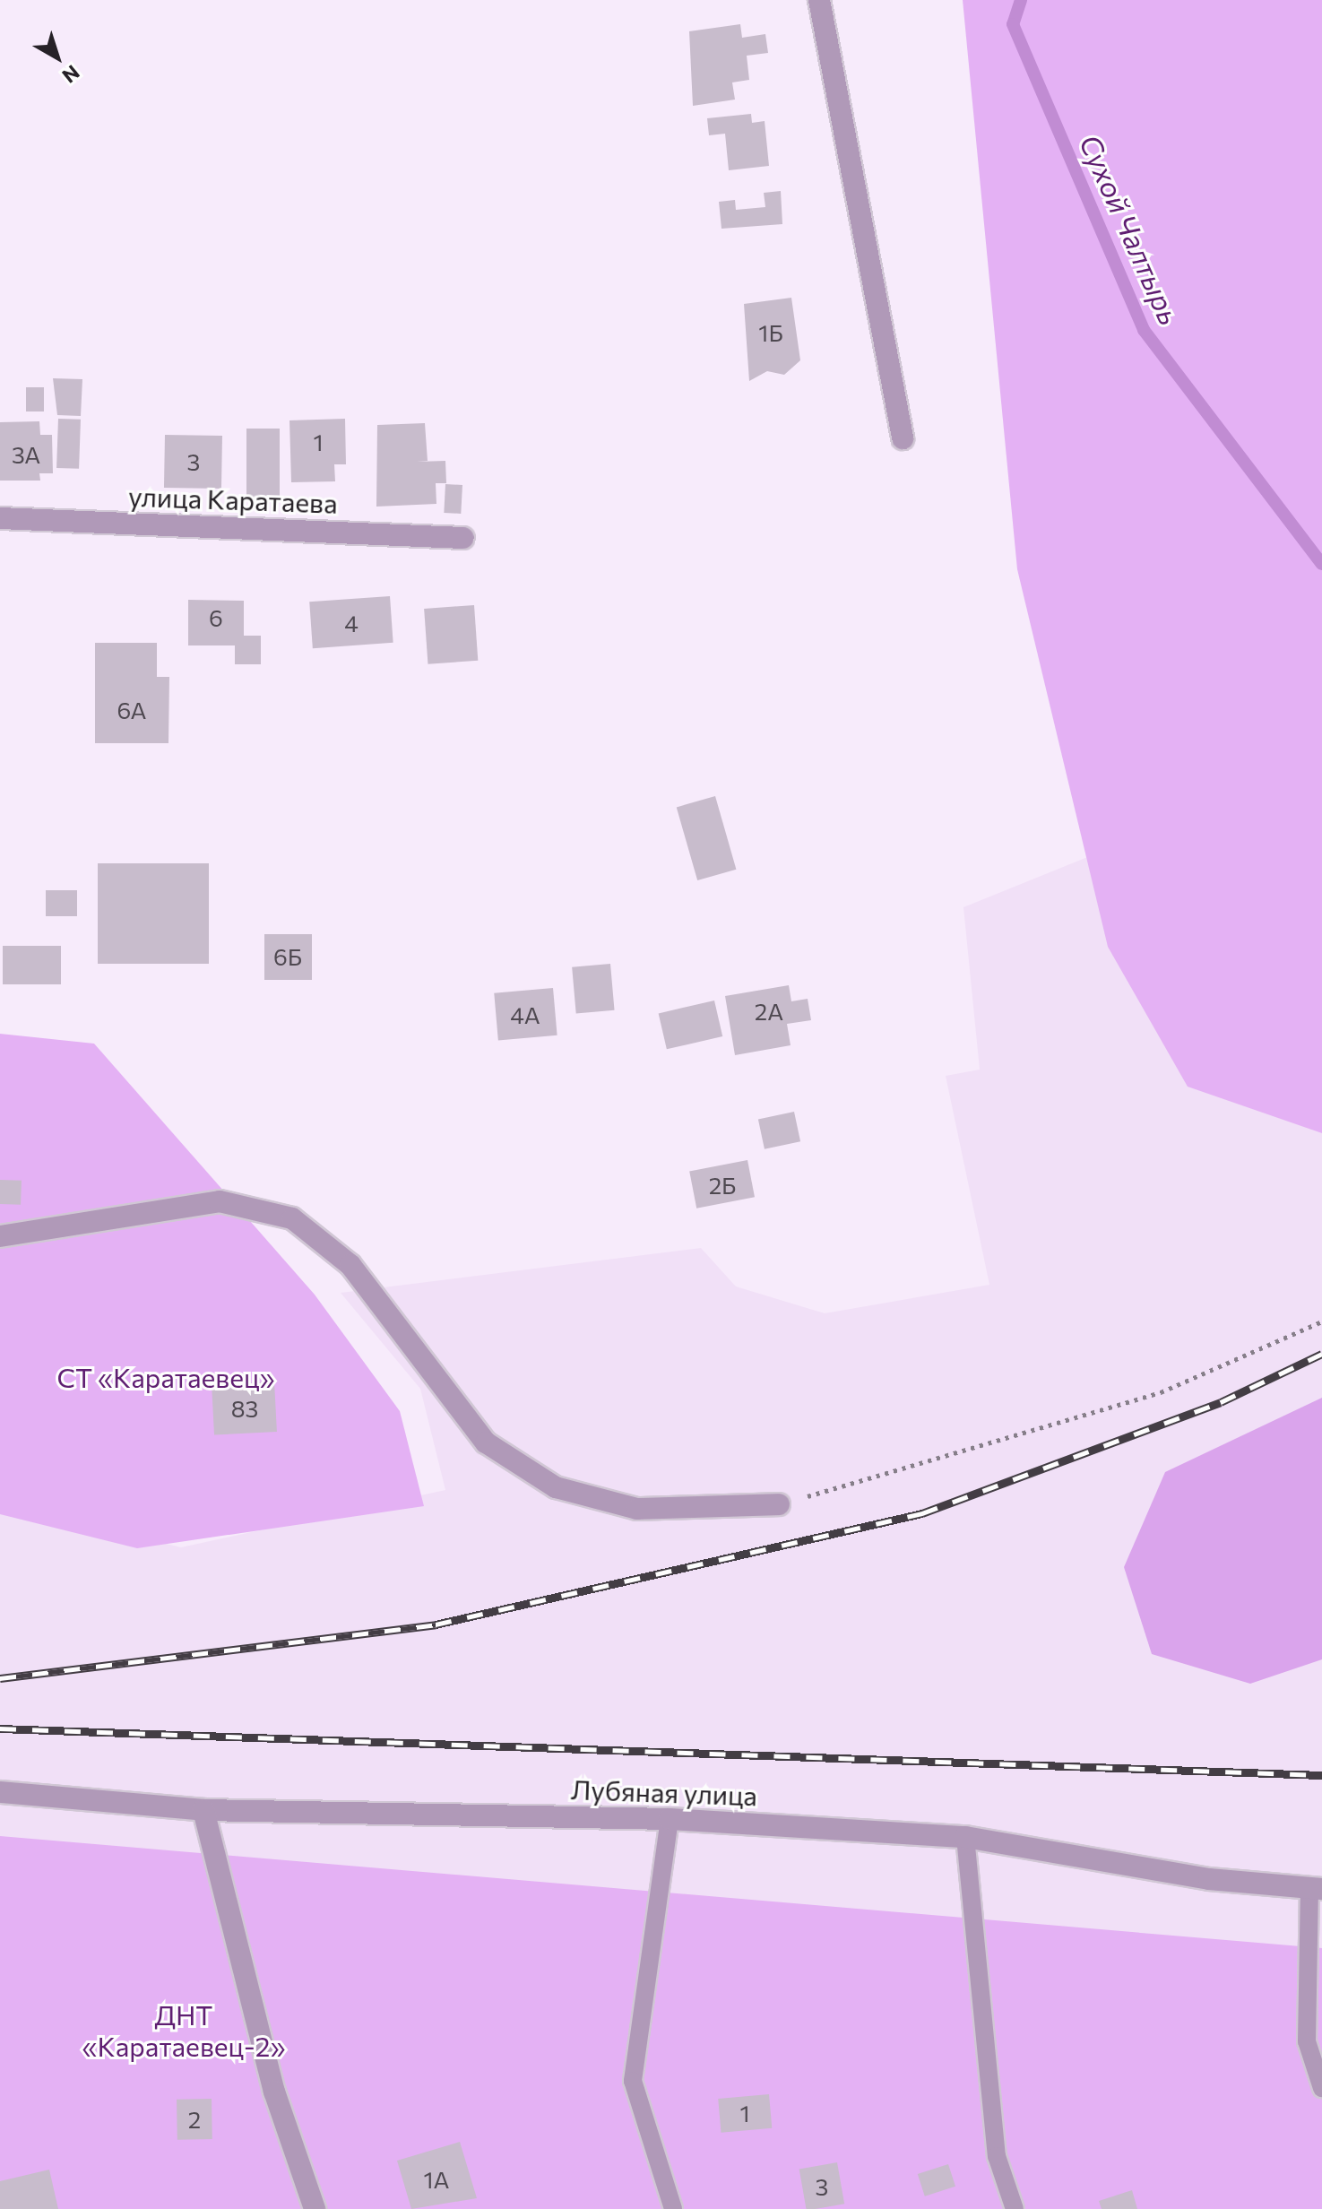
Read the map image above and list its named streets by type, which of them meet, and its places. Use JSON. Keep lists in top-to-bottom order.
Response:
{
  "streets": {
    "street": ["улица Каратаева", "Лубяная улица"]
  },
  "water": ["Сухой Чалтырь"],
  "parks": ["СТ «Каратаевец»", "ДНТ «Каратаевец-2»"],
  "house_numbers": [
    "1Б",
    "1",
    "3А",
    "3",
    "6",
    "4",
    "6А",
    "6Б",
    "2А",
    "4А",
    "2Б",
    "83",
    "1",
    "2",
    "1А",
    "3"
  ],
  "north": "bottom right"
}
